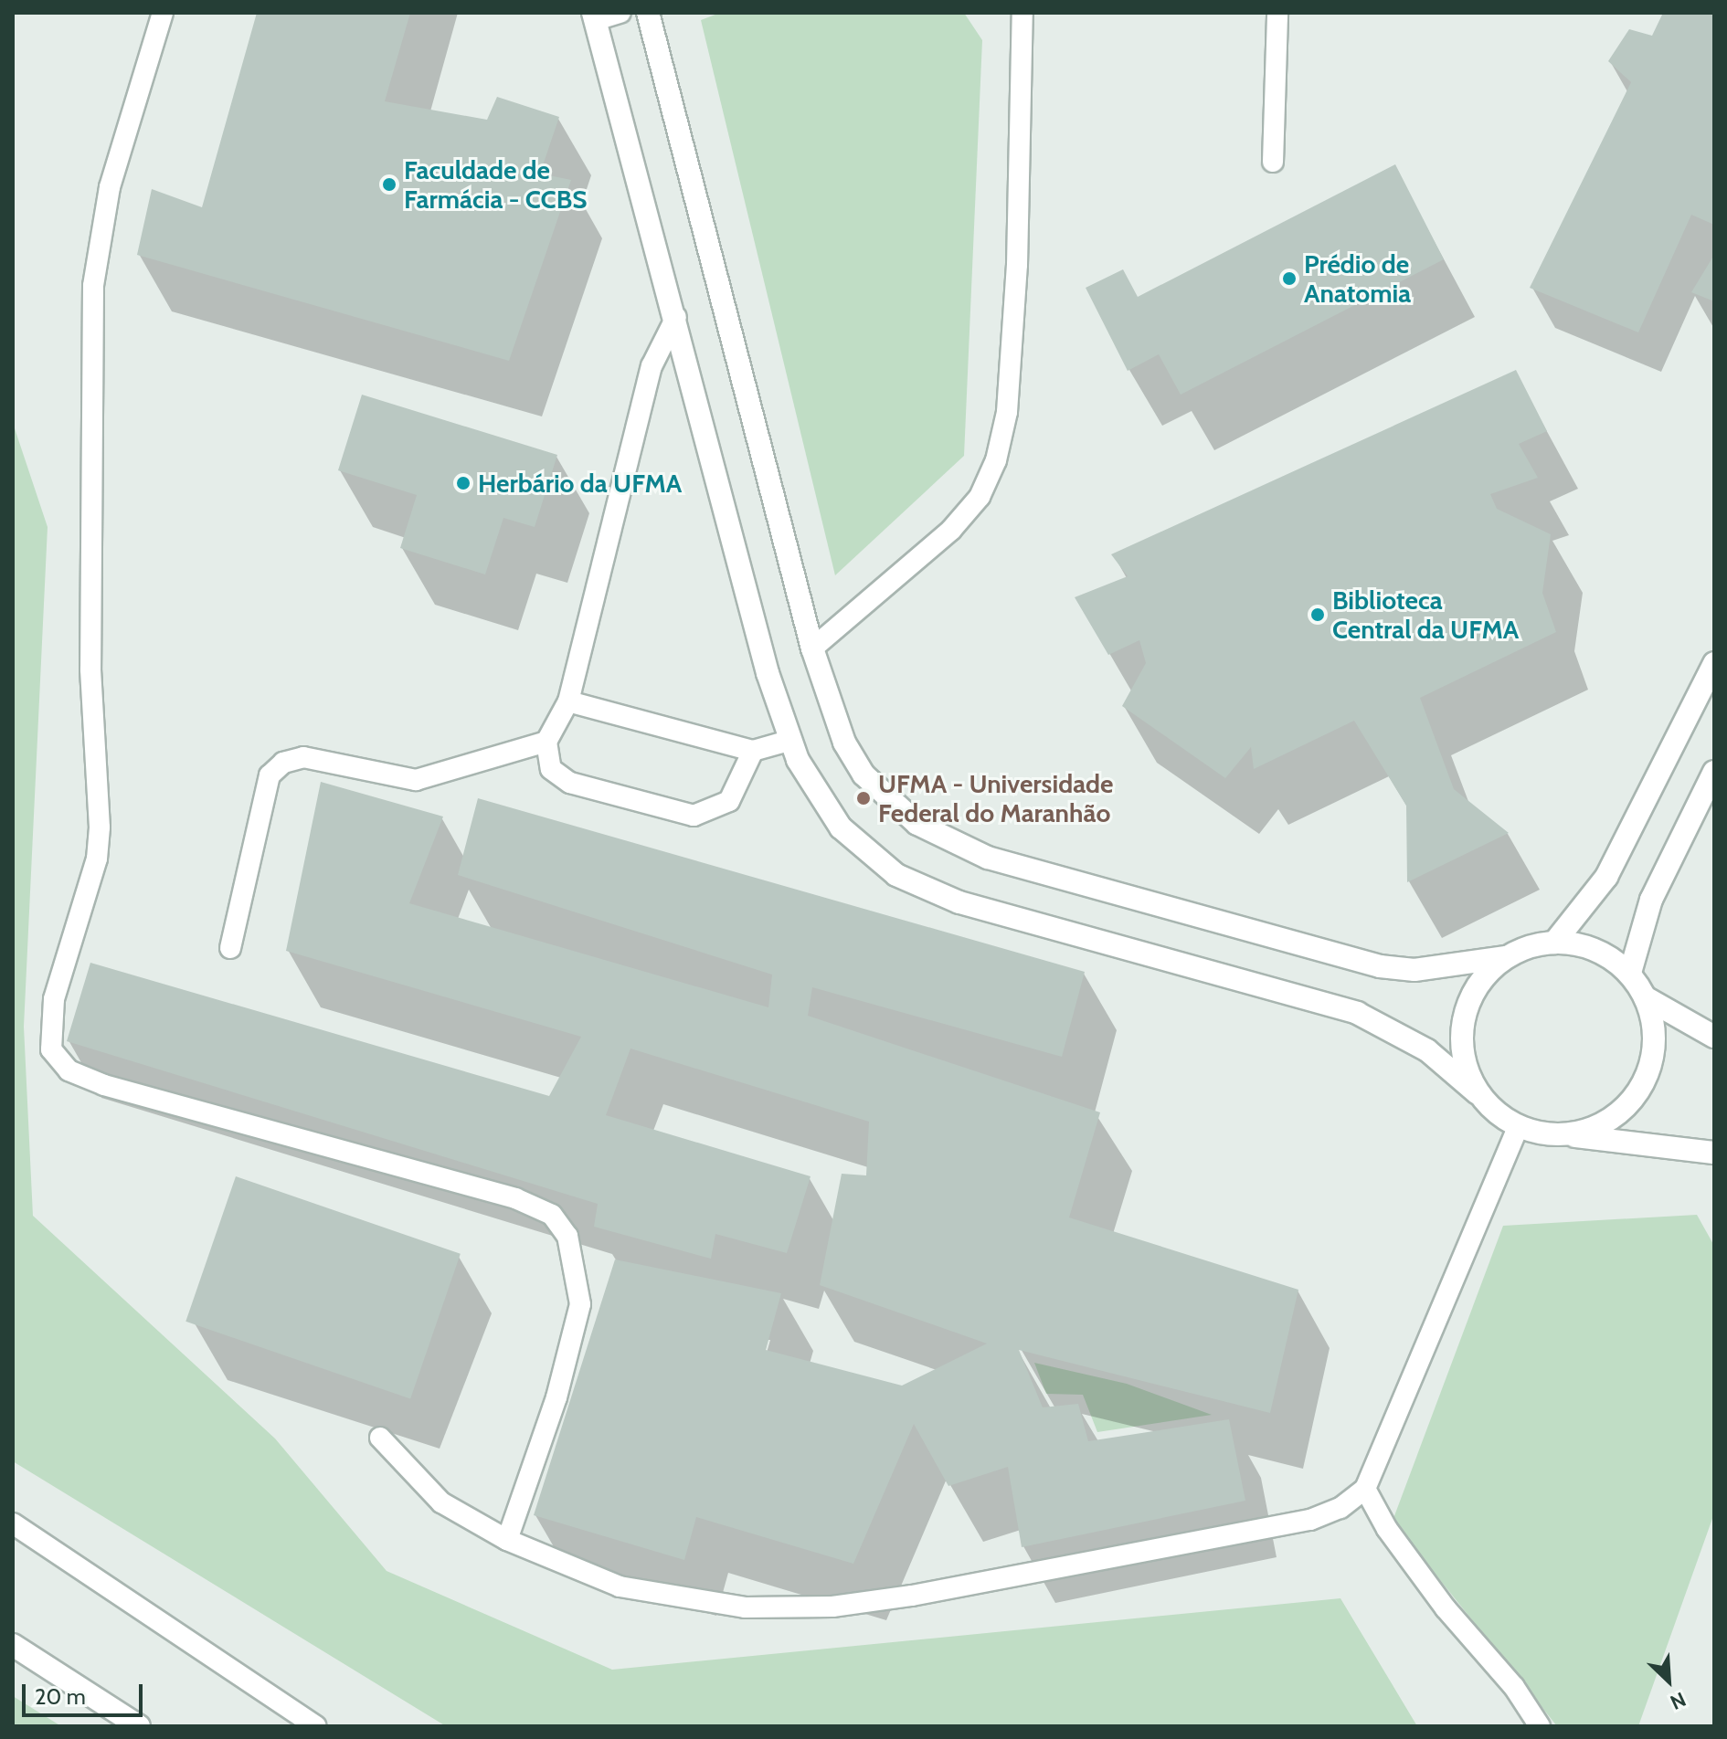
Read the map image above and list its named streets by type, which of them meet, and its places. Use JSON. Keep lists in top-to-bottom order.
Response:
{
  "places": [
    "Faculdade de Farmácia - CCBS",
    "Prédio de Anatomia",
    "Herbário da UFMA",
    "Biblioteca Central da UFMA",
    "UFMA - Universidade Federal do Maranhão"
  ],
  "scale_bar": "20 m",
  "north": "bottom right"
}
